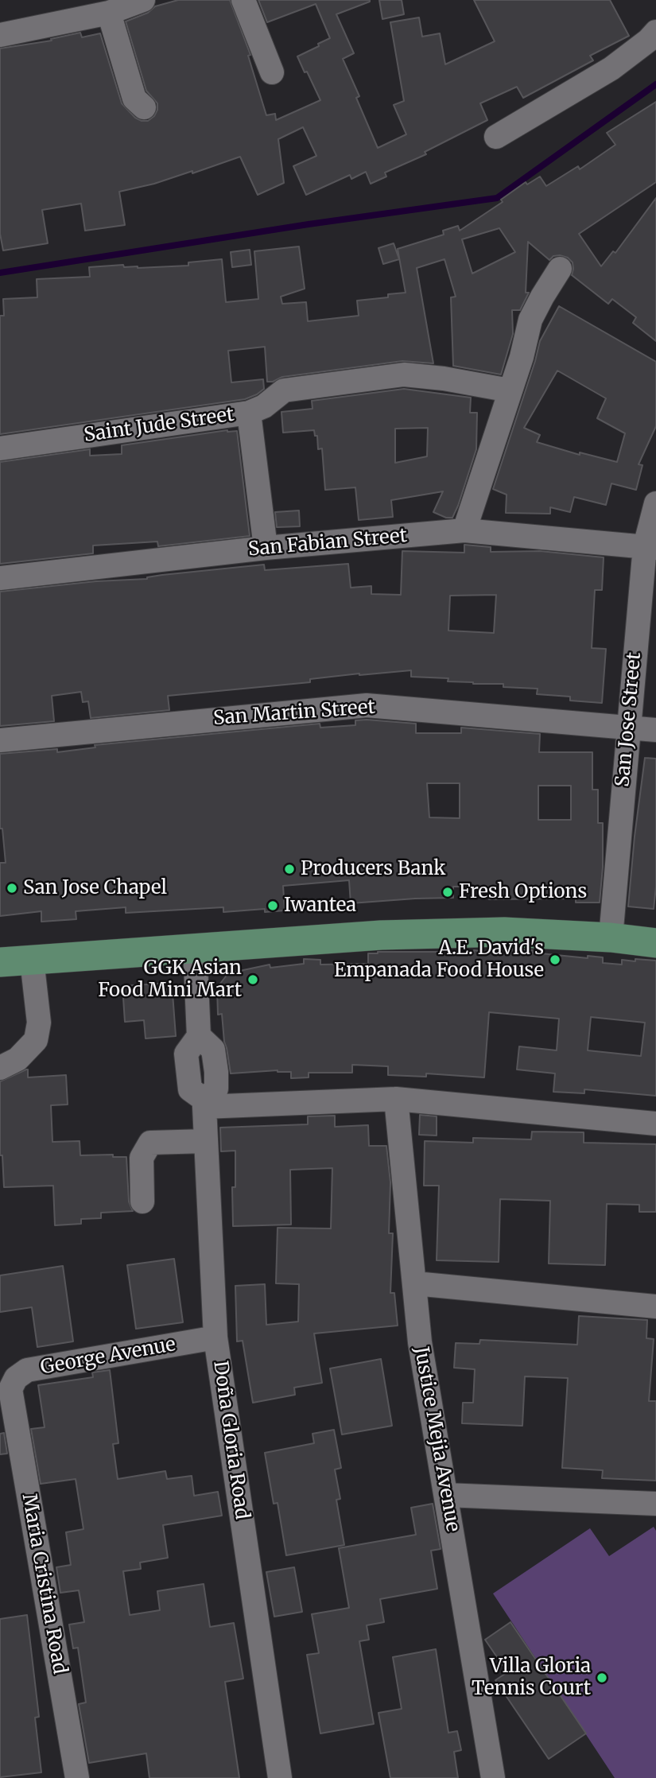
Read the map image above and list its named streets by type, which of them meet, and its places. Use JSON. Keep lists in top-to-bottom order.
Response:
{
  "streets": {
    "street": [
      "Saint Jude Street",
      "San Fabian Street",
      "San Martin Street",
      "San Jose Street",
      "George Avenue",
      "Justice Mejia Avenue",
      "Doña Gloria Road",
      "Maria Cristina Road"
    ]
  },
  "crossings": [
    ["Saint Jude Street", "San Fabian Street"],
    ["San Fabian Street", "San Jose Street"],
    ["San Martin Street", "San Jose Street"],
    ["George Avenue", "Doña Gloria Road"],
    ["George Avenue", "Maria Cristina Road"]
  ],
  "places": [
    "Producers Bank",
    "San Jose Chapel",
    "Fresh Options",
    "Iwantea",
    "A.E. David's Empanada Food House",
    "GGK Asian Food Mini Mart",
    "Villa Gloria Tennis Court"
  ]
}
